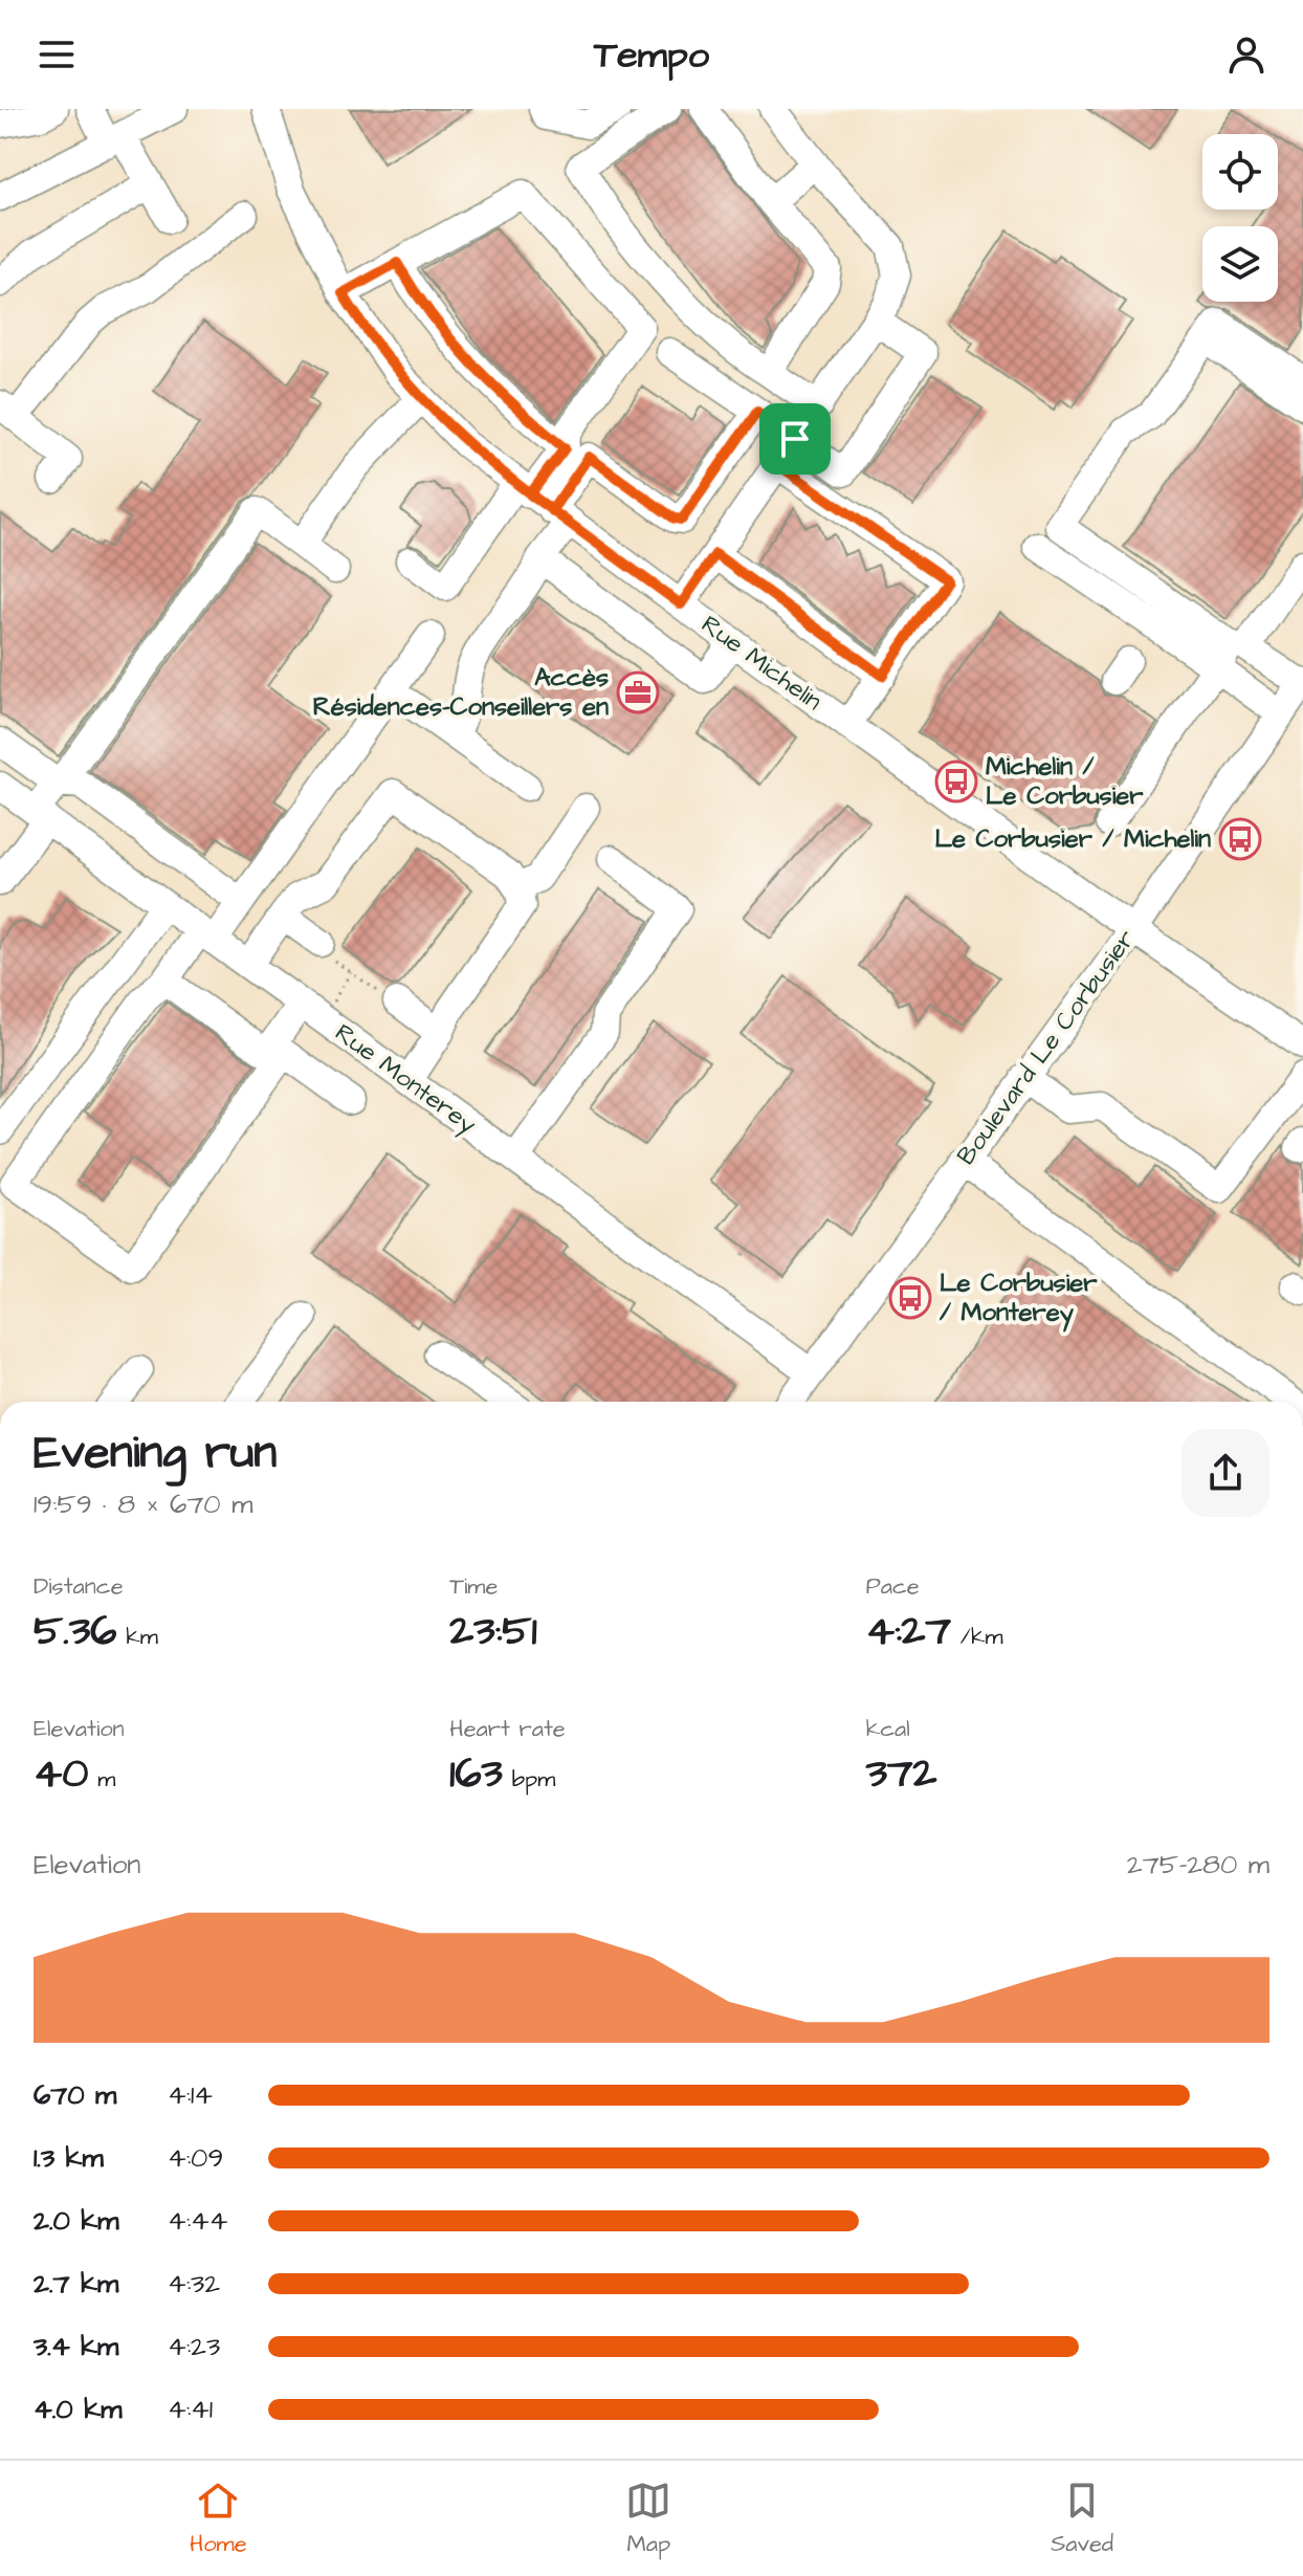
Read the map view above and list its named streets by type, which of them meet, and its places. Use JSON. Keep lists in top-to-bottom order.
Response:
{
  "streets": {
    "street": ["Rue Michelin", "Boulevard Le Corbusier", "Rue Monterey"]
  },
  "crossings": [
    ["Rue Michelin", "Boulevard Le Corbusier"],
    ["Boulevard Le Corbusier", "Rue Monterey"]
  ],
  "places": {
    "office": ["Accès Résidences-Conseillers en"],
    "bus stop": ["Michelin / Le Corbusier", "Le Corbusier / Michelin", "Le Corbusier / Monterey"]
  },
  "page": {
    "header": "Tempo",
    "heading": ["Evening run", "19:59 · 8 × 670 m"],
    "stats": [
      ["Distance", "5.36 km"],
      ["Time", "23:51"],
      ["Pace", "4:27 /km"],
      ["Elevation", "40 m"],
      ["Heart rate", "163 bpm"],
      ["kcal", "372"]
    ],
    "chart": ["Elevation", "275–280 m"],
    "list": [
      {
        "name": "670 m",
        "note": "4:14"
      },
      {
        "name": "1.3 km",
        "note": "4:09"
      },
      {
        "name": "2.0 km",
        "note": "4:44"
      },
      {
        "name": "2.7 km",
        "note": "4:32"
      },
      {
        "name": "3.4 km",
        "note": "4:23"
      },
      {
        "name": "4.0 km",
        "note": "4:41"
      }
    ],
    "tabs": ["Home", "Map", "Saved"]
  }
}
